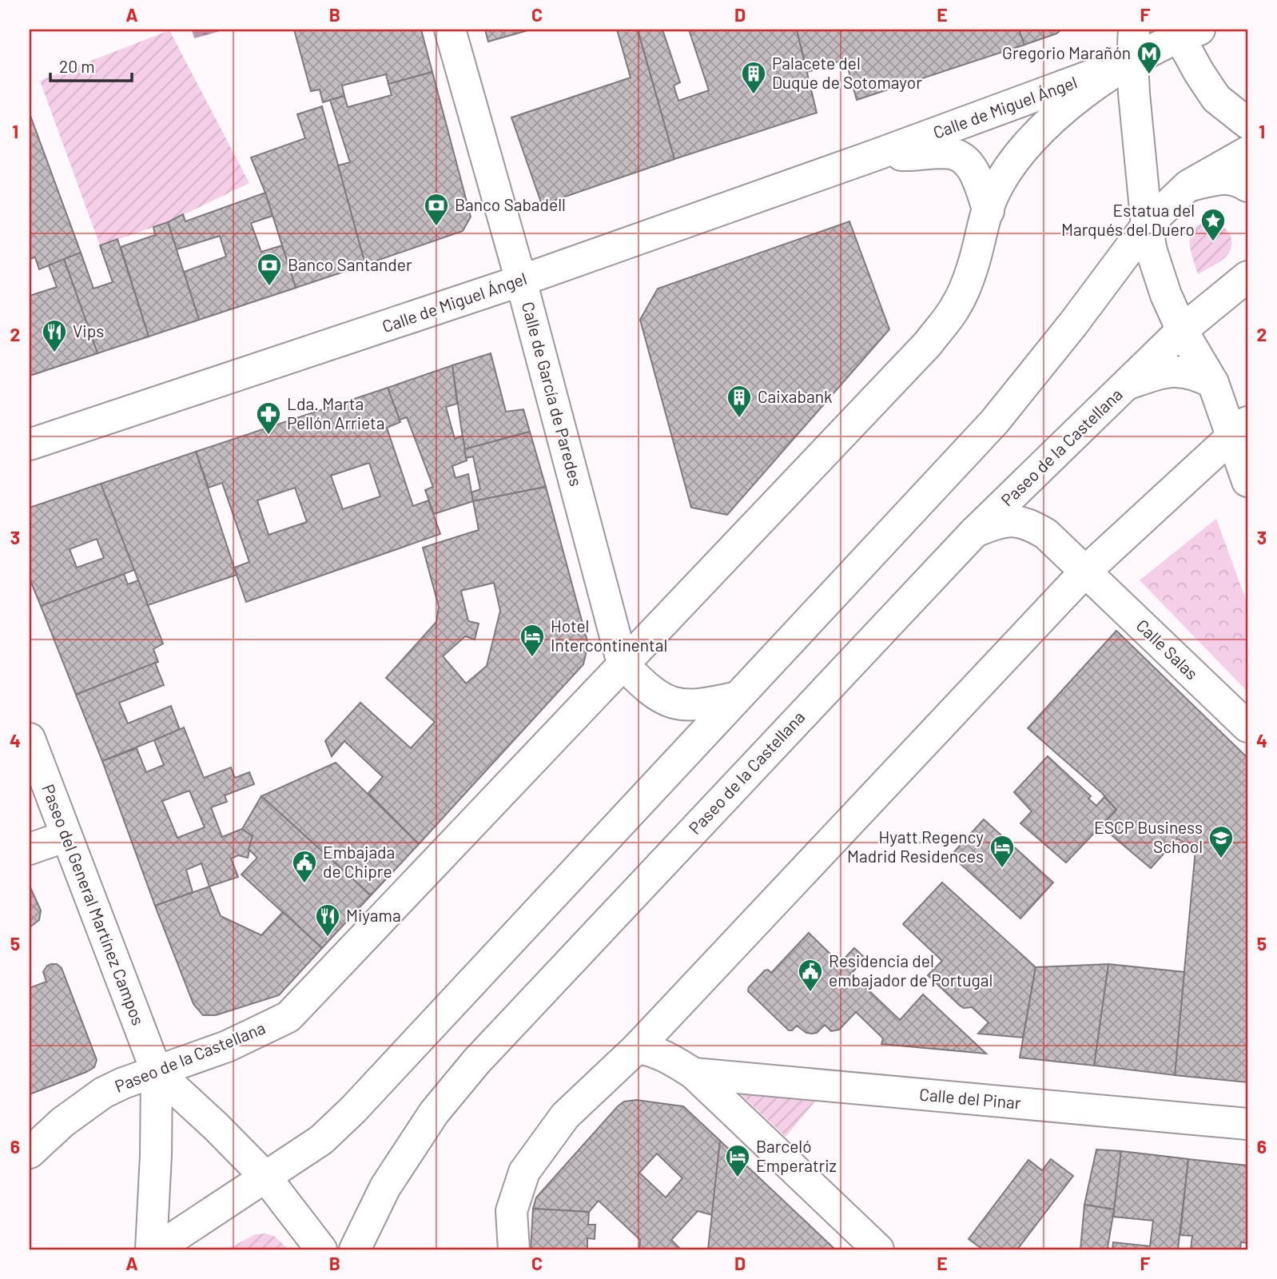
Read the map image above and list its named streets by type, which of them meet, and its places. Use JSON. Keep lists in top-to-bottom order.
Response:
{
  "streets": {
    "main road": [
      "Calle de Miguel Ángel",
      "Calle de García de Paredes",
      "Paseo de la Castellana",
      "Calle Salas",
      "Paseo del General Martínez Campos",
      "Calle del Pinar"
    ]
  },
  "crossings": [
    ["Calle de Miguel Ángel", "Calle de García de Paredes"],
    ["Calle de Miguel Ángel", "Paseo de la Castellana"],
    ["Calle de García de Paredes", "Paseo de la Castellana"],
    ["Paseo de la Castellana", "Calle Salas"],
    ["Paseo de la Castellana", "Paseo del General Martínez Campos"]
  ],
  "places": {
    "metro station": ["Gregorio Marañón"],
    "building": ["Palacete del Duque de Sotomayor", "Caixabank"],
    "bank": ["Banco Sabadell", "Banco Santander"],
    "place": ["Estatua del Marqués del Duero"],
    "restaurant": ["Vips", "Miyama"],
    "pharmacy": ["Lda. Marta Pellón Arrieta"],
    "hotel": ["Hotel Intercontinental", "Hyatt Regency Madrid Residences", "Barceló Emperatriz"],
    "school or university": ["ESCP Business School"],
    "public building": ["Embajada de Chipre", "Residencia del embajador de Portugal"]
  },
  "scale_bar": "20 m",
  "grid": {
    "columns": [
      "A",
      "B",
      "C",
      "D",
      "E",
      "F"
    ],
    "rows": [
      "1",
      "2",
      "3",
      "4",
      "5",
      "6"
    ]
  }
}
